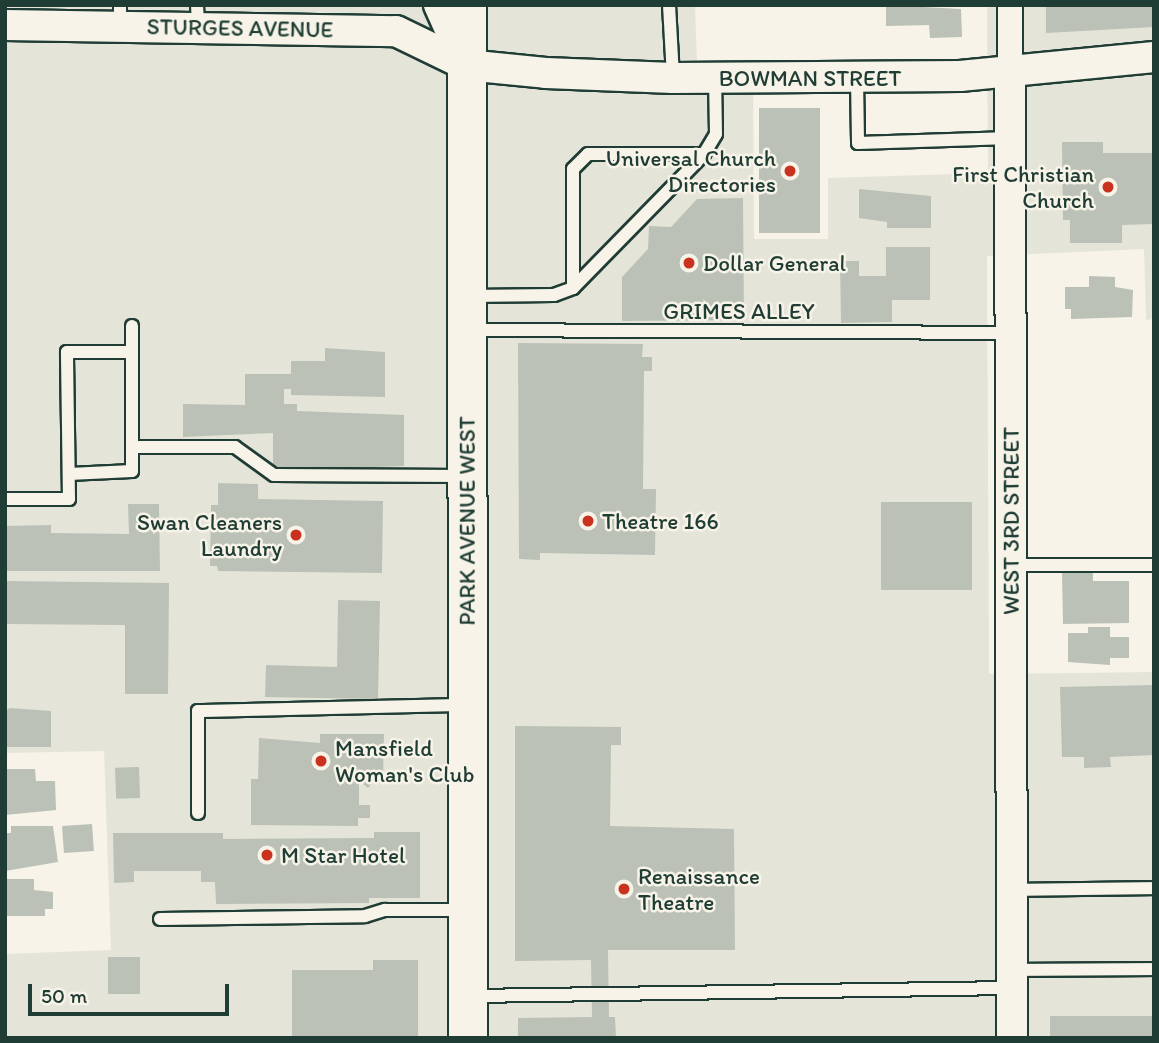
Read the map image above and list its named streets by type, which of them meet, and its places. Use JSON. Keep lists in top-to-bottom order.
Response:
{
  "streets": {
    "main road": ["PARK AVENUE WEST"],
    "street": ["STURGES AVENUE", "BOWMAN STREET", "WEST 3RD STREET"],
    "lane": ["GRIMES ALLEY"]
  },
  "crossings": [
    ["STURGES AVENUE", "BOWMAN STREET"],
    ["STURGES AVENUE", "PARK AVENUE WEST"],
    ["BOWMAN STREET", "PARK AVENUE WEST"],
    ["BOWMAN STREET", "WEST 3RD STREET"],
    ["GRIMES ALLEY", "PARK AVENUE WEST"],
    ["GRIMES ALLEY", "WEST 3RD STREET"]
  ],
  "places": [
    "Universal Church Directories",
    "First Christian Church",
    "Dollar General",
    "Theatre 166",
    "Swan Cleaners Laundry",
    "Mansfield Woman's Club",
    "M Star Hotel",
    "Renaissance Theatre"
  ],
  "scale_bar": "50 m"
}
